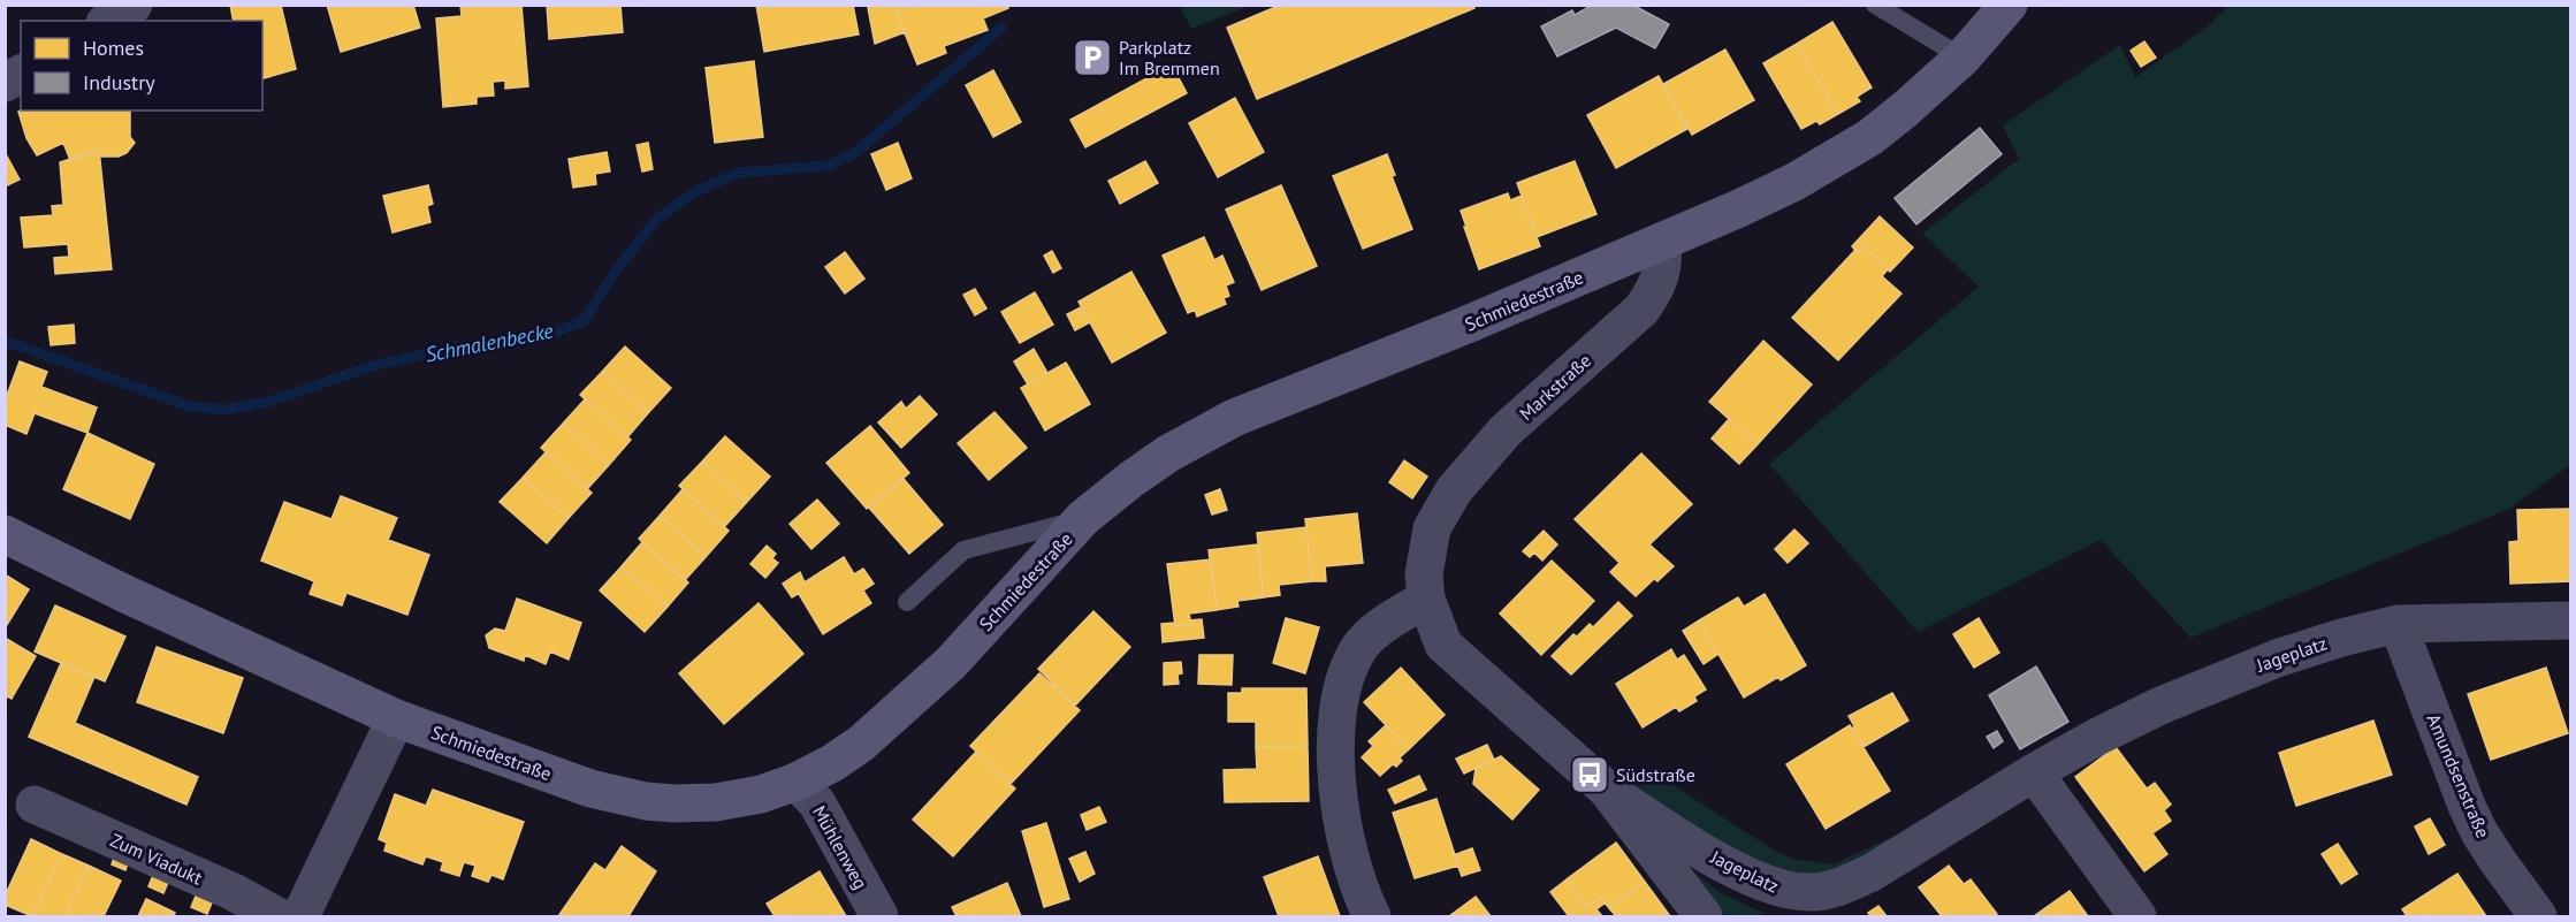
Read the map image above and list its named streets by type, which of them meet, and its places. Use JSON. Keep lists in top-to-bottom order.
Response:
{
  "streets": {
    "main road": ["Schmiedestraße"],
    "street": [
      "Markstraße",
      "Jageplatz",
      "Amundsenstraße",
      "Mühlenweg",
      "Zum Viadukt"
    ]
  },
  "crossings": [
    ["Schmiedestraße", "Markstraße"],
    ["Schmiedestraße", "Mühlenweg"],
    ["Jageplatz", "Amundsenstraße"]
  ],
  "water": ["Schmalenbecke"],
  "places": {
    "parking": ["Parkplatz Im Bremmen"],
    "bus stop": ["Südstraße"]
  },
  "legend": ["Homes", "Industry"]
}
